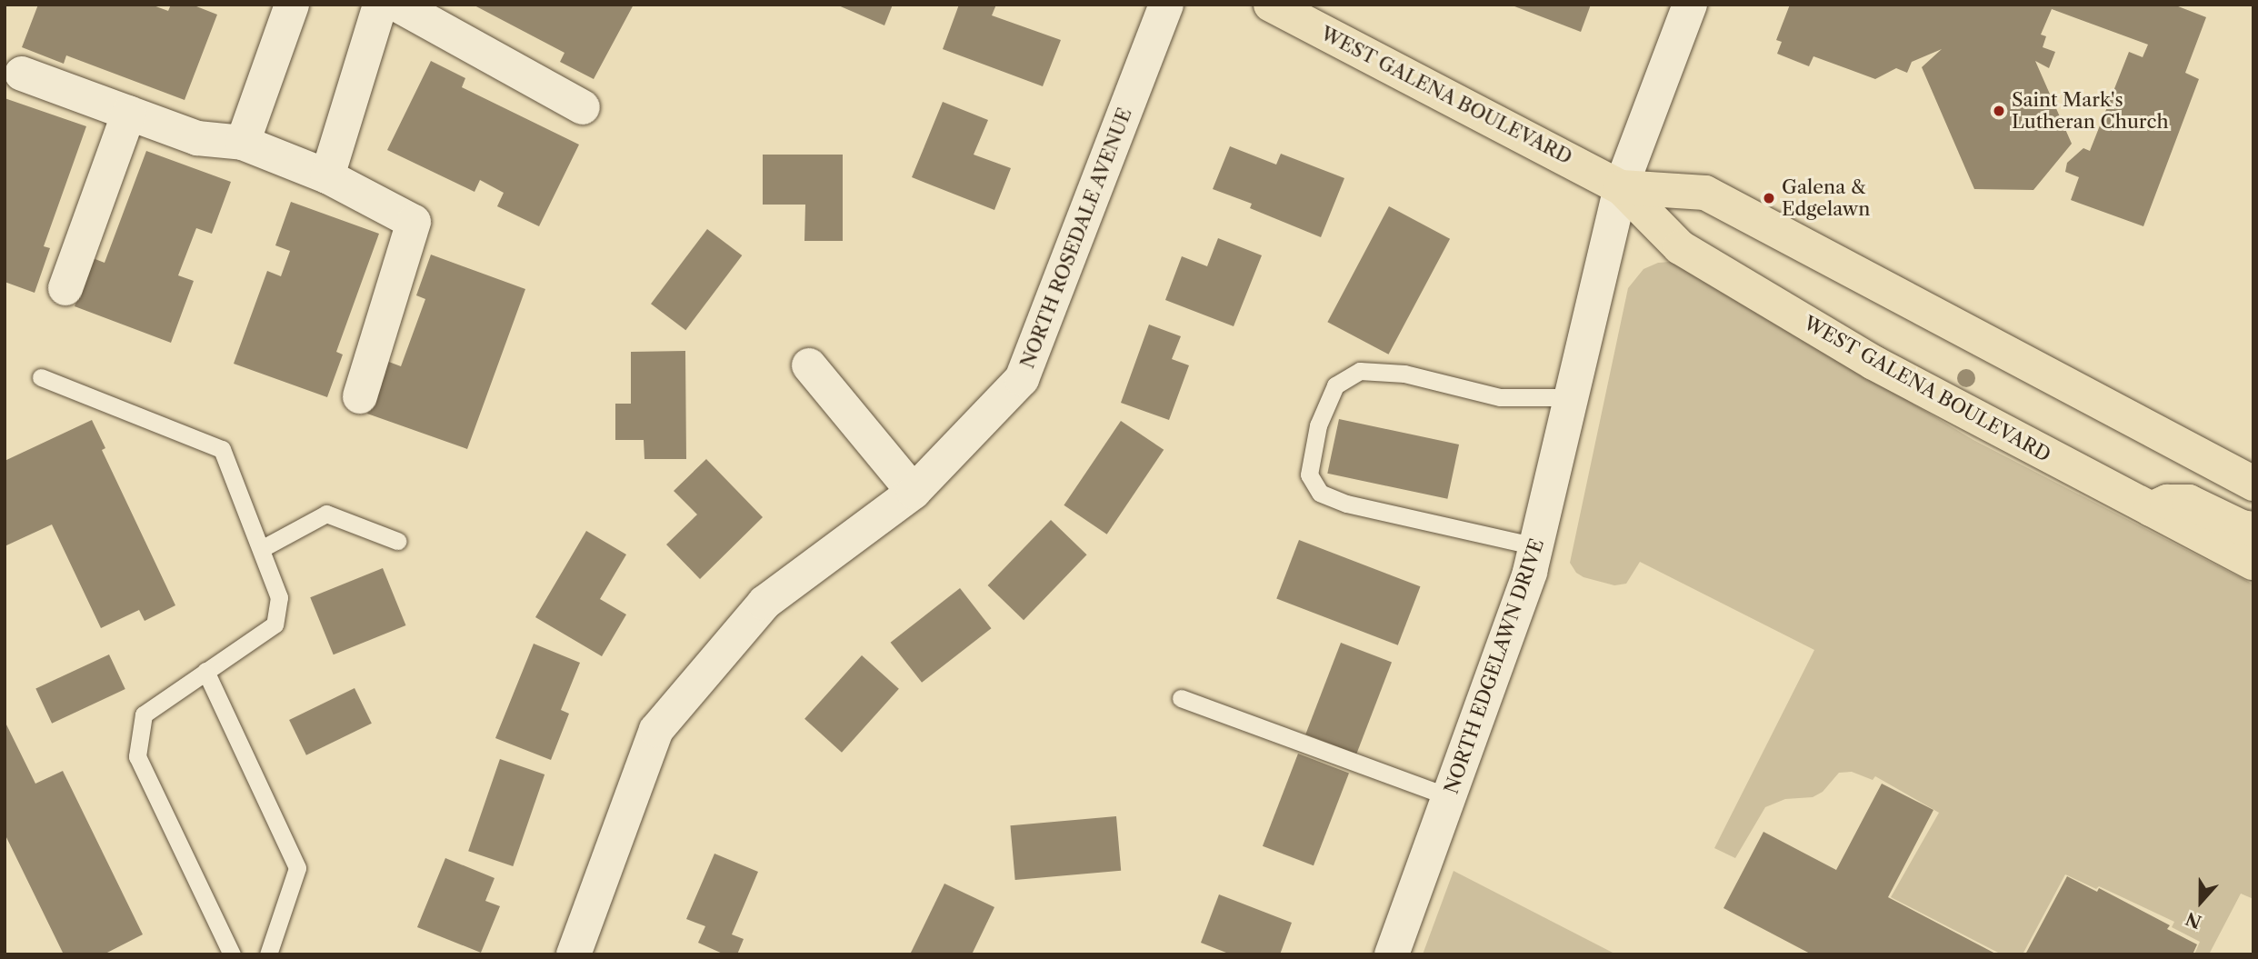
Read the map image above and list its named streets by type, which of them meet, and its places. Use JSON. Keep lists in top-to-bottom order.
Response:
{
  "streets": {
    "main road": ["WEST GALENA BOULEVARD"],
    "street": ["NORTH ROSEDALE AVENUE", "NORTH EDGELAWN DRIVE"]
  },
  "crossings": [
    ["WEST GALENA BOULEVARD", "NORTH EDGELAWN DRIVE"]
  ],
  "places": ["Saint Mark's Lutheran Church", "Galena & Edgelawn"],
  "north": "bottom"
}
